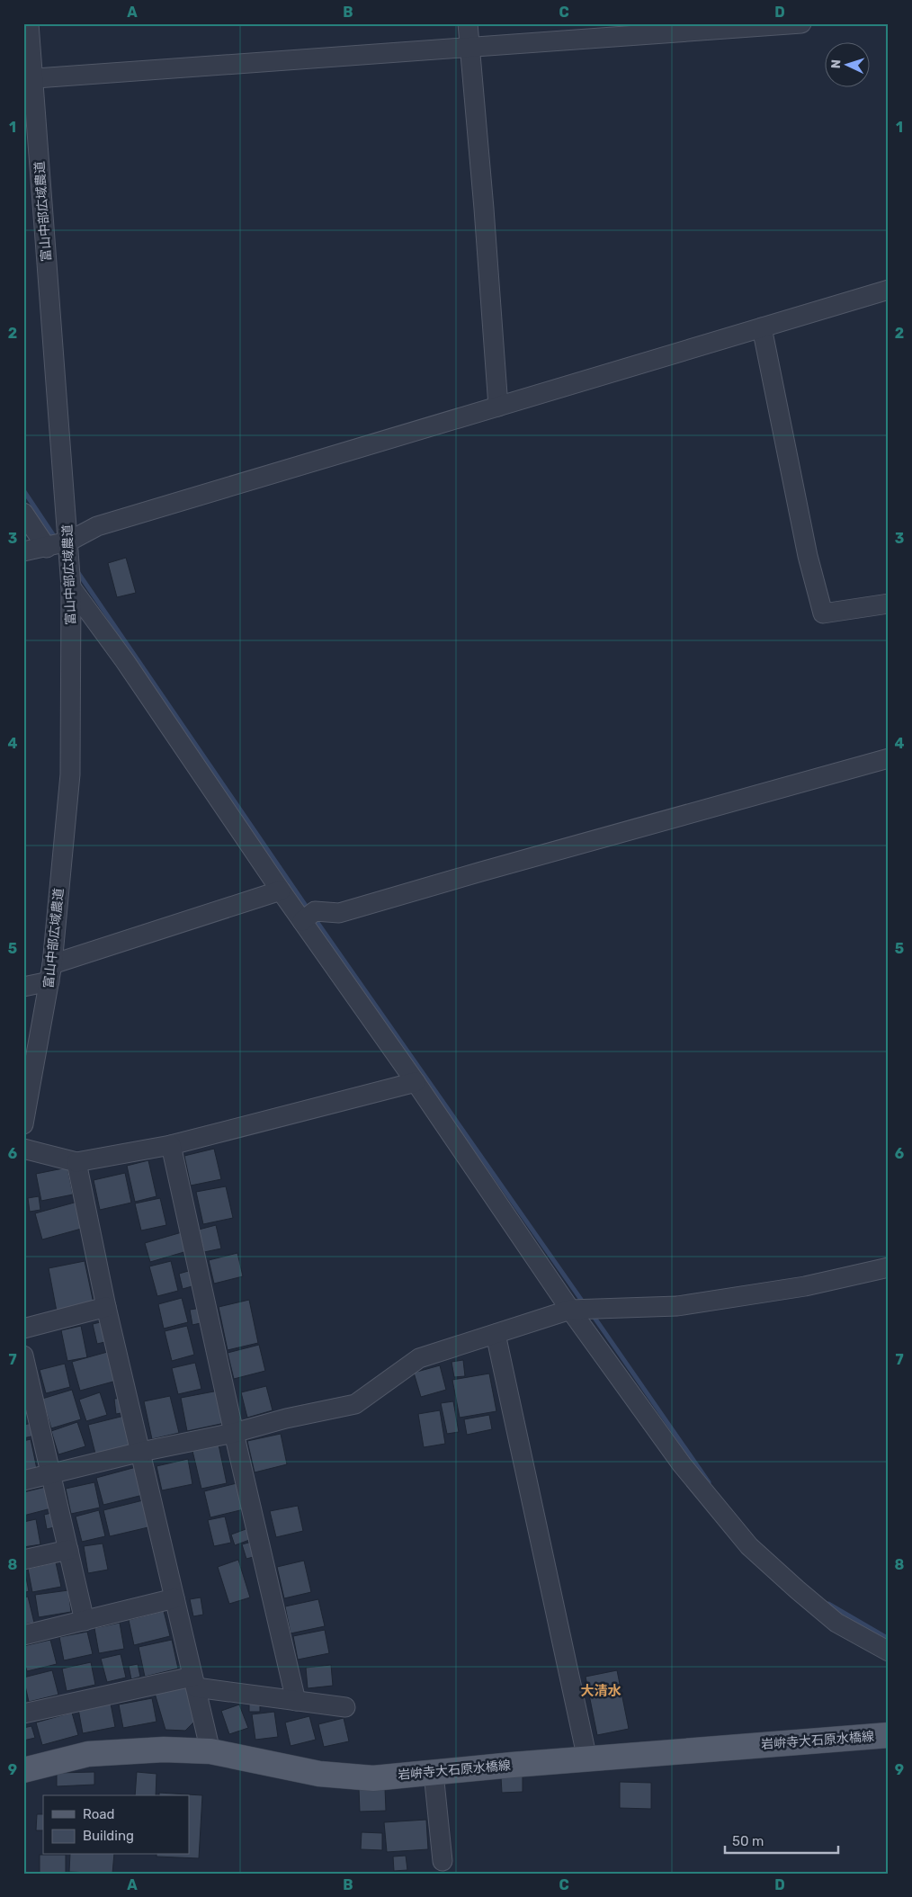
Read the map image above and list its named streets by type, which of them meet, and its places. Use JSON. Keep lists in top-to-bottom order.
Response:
{
  "streets": {
    "main road": ["岩峅寺大石原水橋線"],
    "street": ["富山中部広域農道"]
  },
  "districts": ["大清水"],
  "legend": ["Road", "Building"],
  "scale_bar": "50 m",
  "north": "left",
  "grid": {
    "columns": [
      "A",
      "B",
      "C",
      "D"
    ],
    "rows": [
      "1",
      "2",
      "3",
      "4",
      "5",
      "6",
      "7",
      "8",
      "9"
    ]
  }
}
